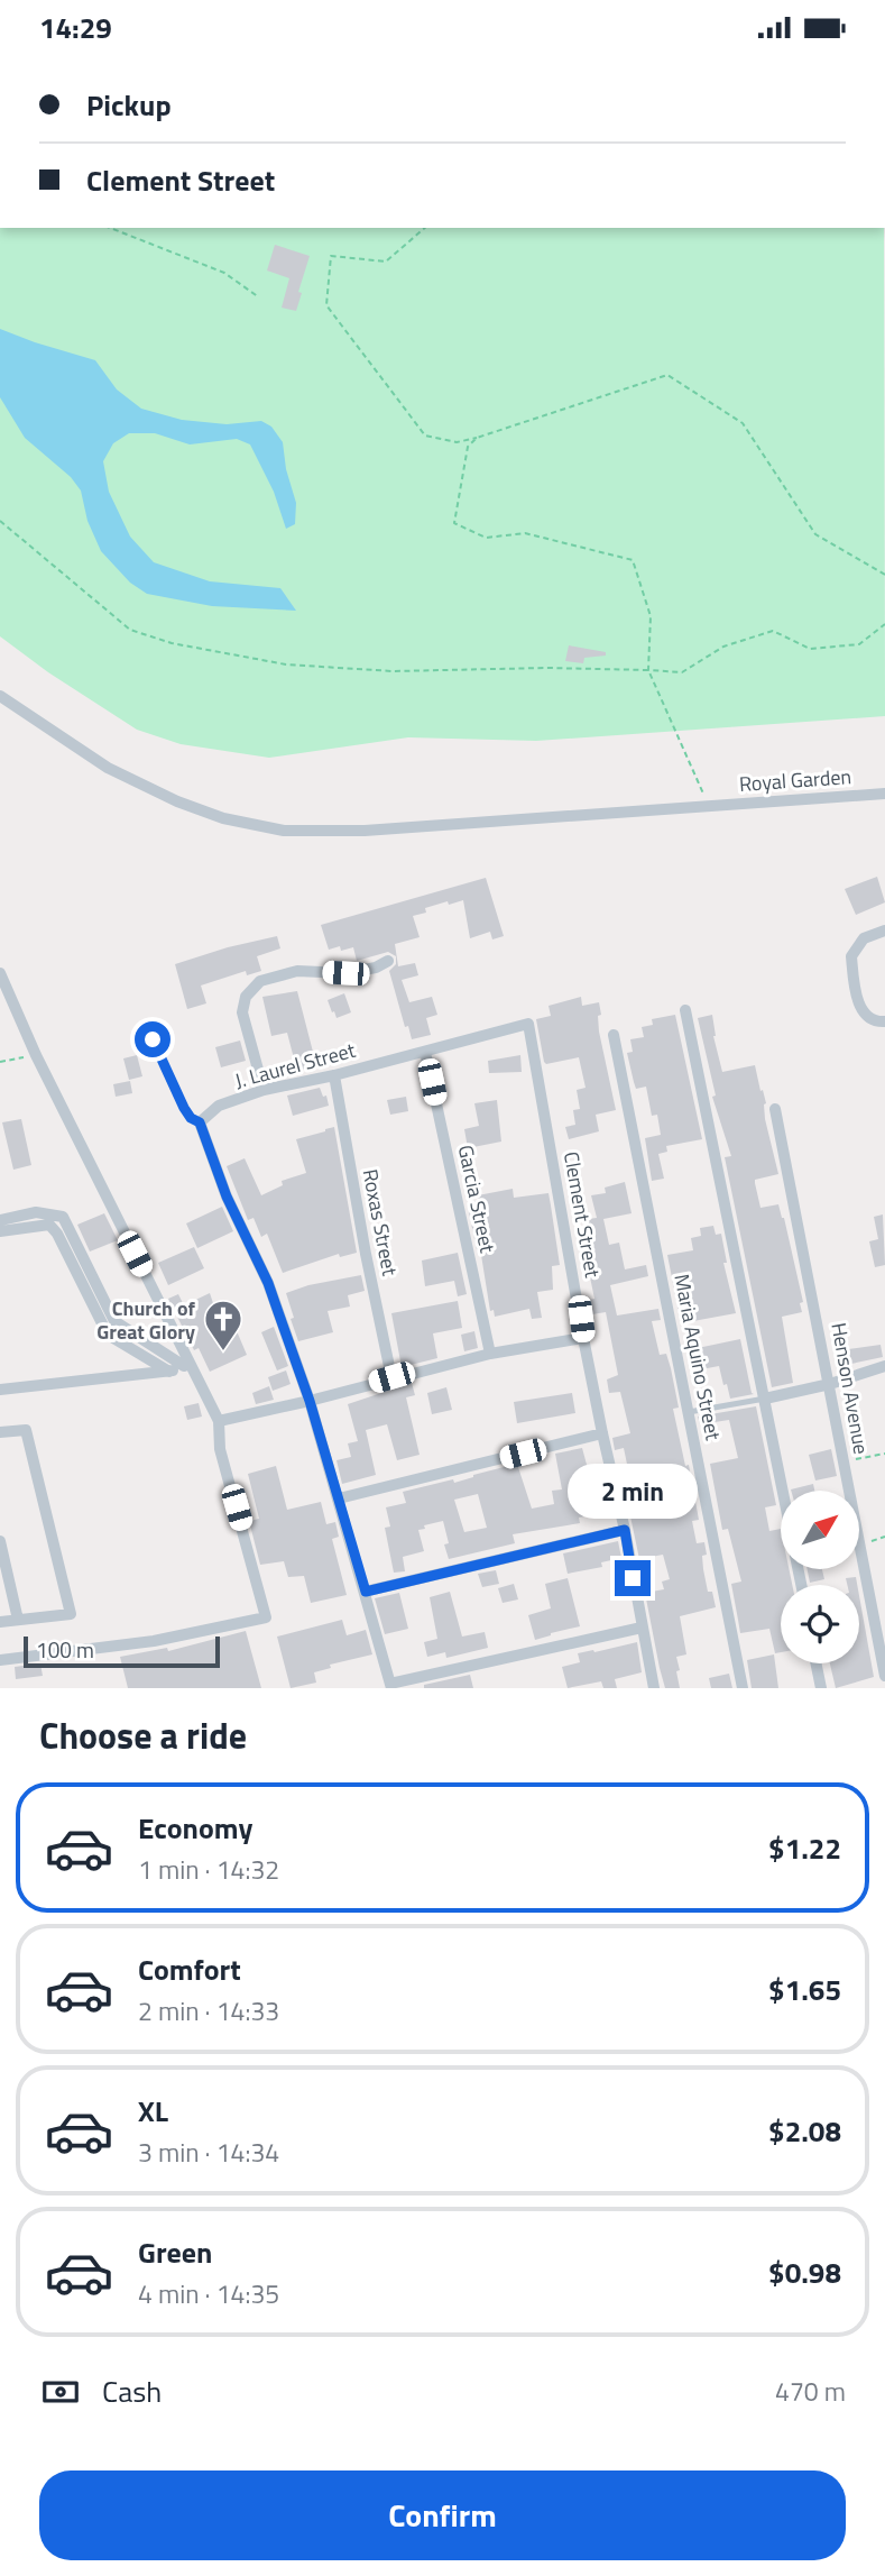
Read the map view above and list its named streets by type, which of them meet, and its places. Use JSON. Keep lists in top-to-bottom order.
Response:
{
  "streets": {
    "street": [
      "Royal Garden",
      "J. Laurel Street",
      "Garcia Street",
      "Clement Street",
      "Roxas Street",
      "Maria Aquino Street",
      "Henson Avenue"
    ]
  },
  "crossings": [
    ["J. Laurel Street", "Garcia Street"],
    ["J. Laurel Street", "Clement Street"],
    ["J. Laurel Street", "Roxas Street"]
  ],
  "places": {
    "church": ["Church of Great Glory"]
  },
  "scale_bar": "100 m",
  "north": "top right",
  "page": {
    "status": "14:29",
    "banner": ["Pickup", "Clement Street"],
    "bubble": "2 min",
    "scale": "100 m",
    "heading": "Choose a ride",
    "list": [
      {
        "name": "Economy",
        "note": "1 min · 14:32",
        "value": "$1.22"
      },
      {
        "name": "Comfort",
        "note": "2 min · 14:33",
        "value": "$1.65"
      },
      {
        "name": "XL",
        "note": "3 min · 14:34",
        "value": "$2.08"
      },
      {
        "name": "Green",
        "note": "4 min · 14:35",
        "value": "$0.98"
      }
    ],
    "pay": ["Cash", "470 m"],
    "buttons": "Confirm"
  }
}
